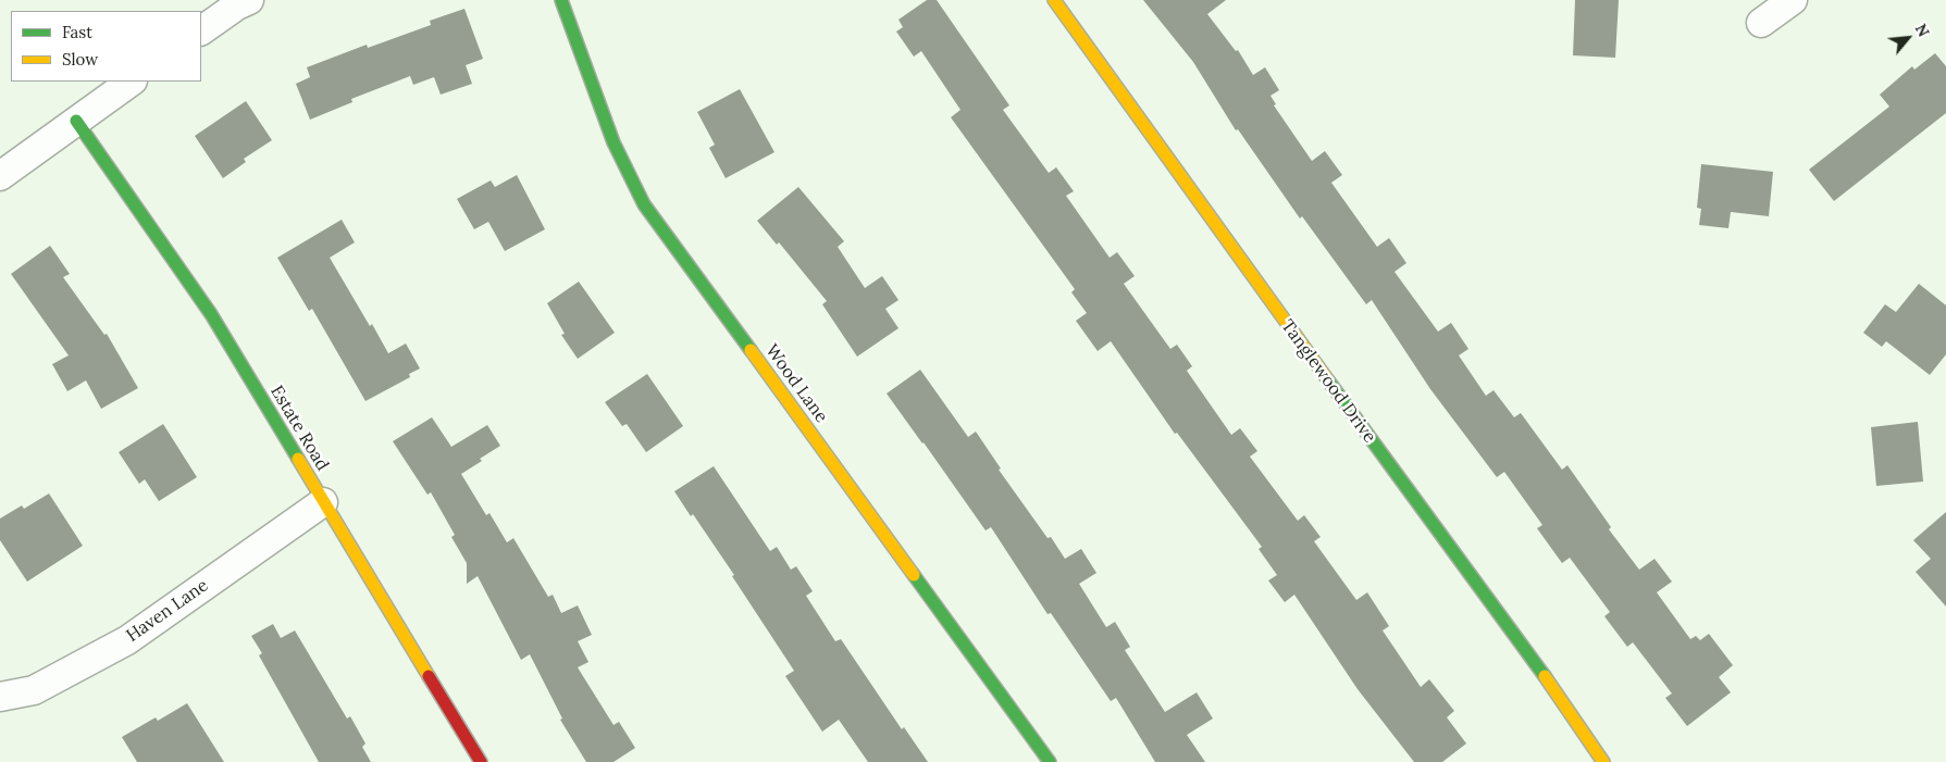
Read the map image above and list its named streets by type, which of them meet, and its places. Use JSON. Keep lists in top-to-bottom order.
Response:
{
  "streets": {
    "street": [
      "Tanglewood Drive",
      "Wood Lane",
      "Estate Road",
      "Haven Lane"
    ]
  },
  "crossings": [
    ["Estate Road", "Haven Lane"]
  ],
  "legend": ["Fast", "Slow"],
  "north": "top right"
}
